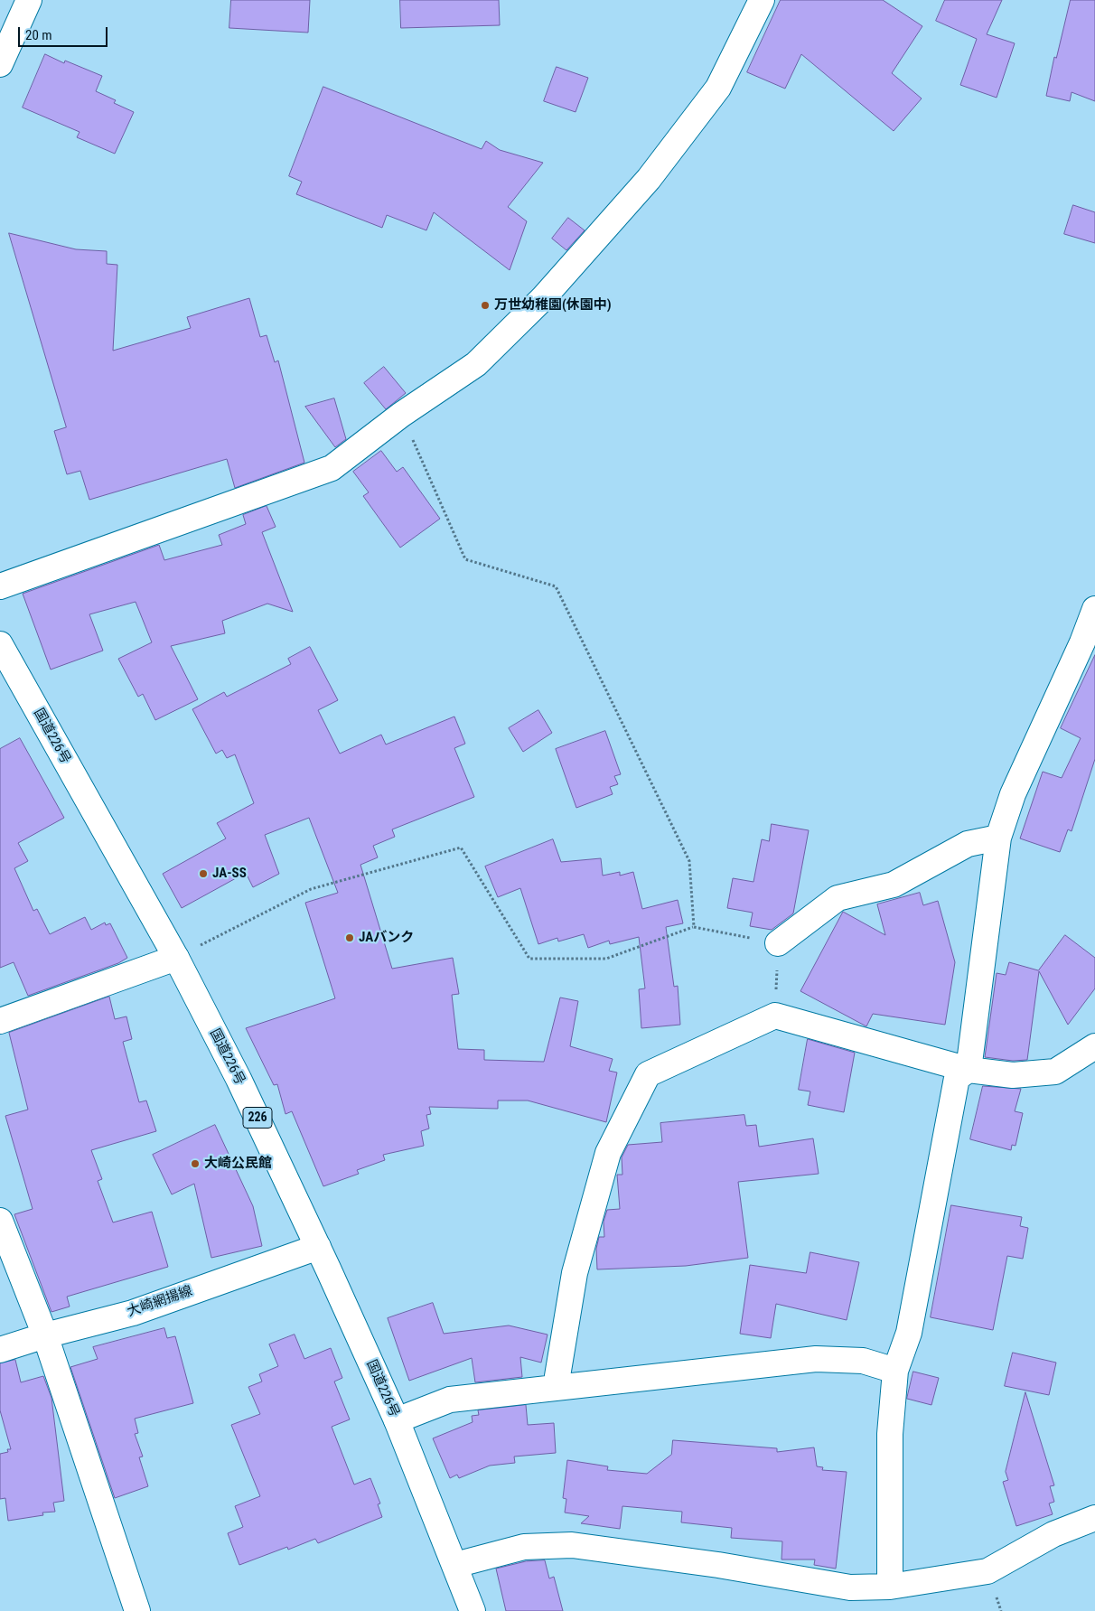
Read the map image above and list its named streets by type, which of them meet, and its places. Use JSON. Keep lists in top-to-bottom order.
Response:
{
  "streets": {
    "main road": ["国道226号", "226", "大崎網揚線"]
  },
  "crossings": [
    ["国道226号", "大崎網揚線"]
  ],
  "places": [
    "万世幼稚園(休園中)",
    "JA-SS",
    "JAバンク",
    "大崎公民館"
  ],
  "scale_bar": "20 m"
}
